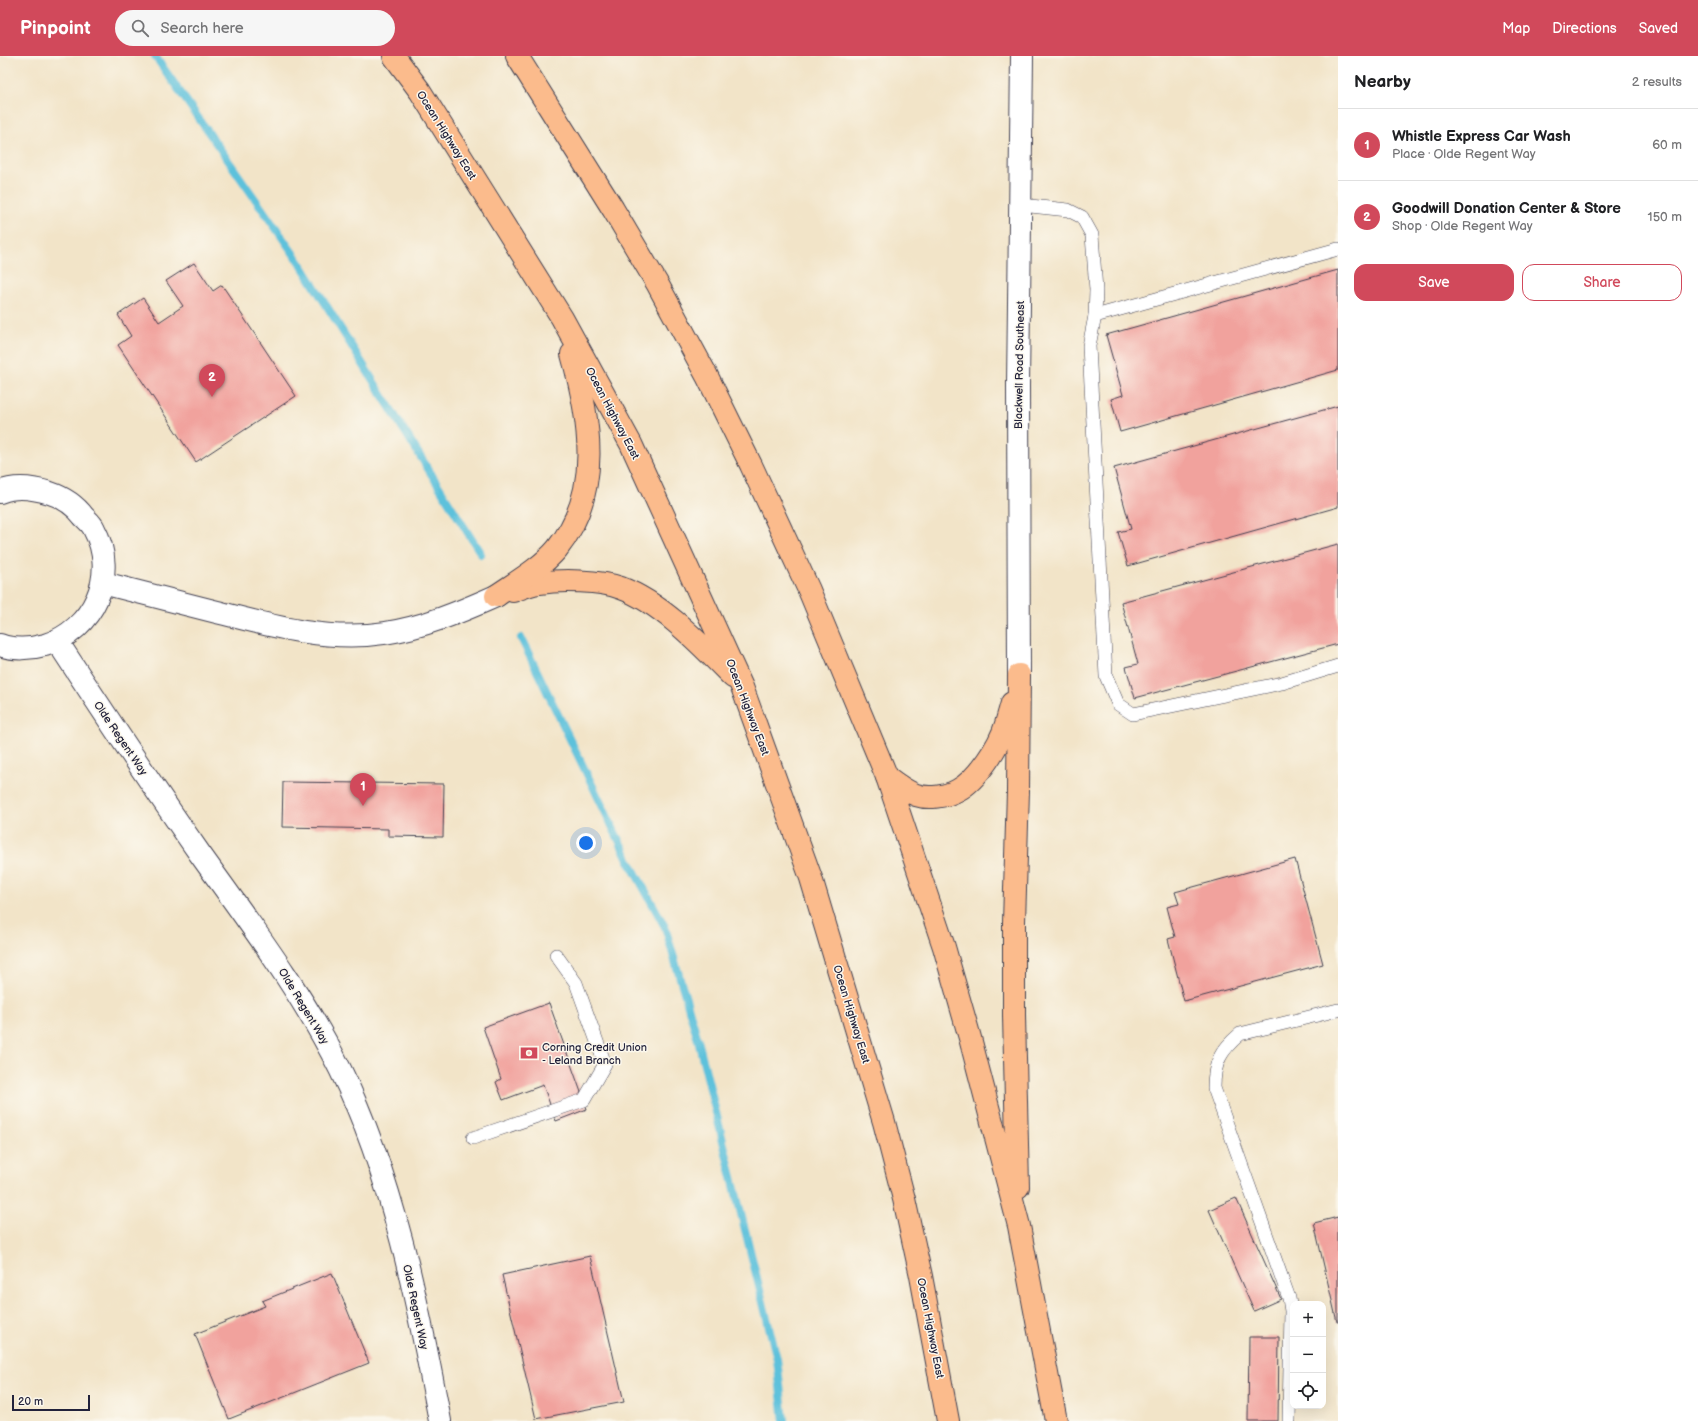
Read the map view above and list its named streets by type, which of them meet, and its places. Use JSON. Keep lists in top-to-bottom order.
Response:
{
  "streets": {
    "highway": ["Ocean Highway East"],
    "street": ["Blackwell Road Southeast", "Olde Regent Way"]
  },
  "places": {
    "bank": ["Corning Credit Union - Leland Branch"]
  },
  "scale_bar": "20 m",
  "page": {
    "header": "Pinpoint",
    "search": "Search here",
    "nav": ["Map", "Directions", "Saved"],
    "heading": ["Nearby", "2 results"],
    "list": [
      {
        "mark": "1",
        "name": "Whistle Express Car Wash",
        "note": "Place · Olde Regent Way",
        "value": "60 m"
      },
      {
        "mark": "2",
        "name": "Goodwill Donation Center & Store",
        "note": "Shop · Olde Regent Way",
        "value": "150 m"
      }
    ],
    "buttons": ["Save", "Share"],
    "pins": ["2", "1"],
    "map_buttons": ["+", "−"],
    "scale": "20 m"
  }
}
